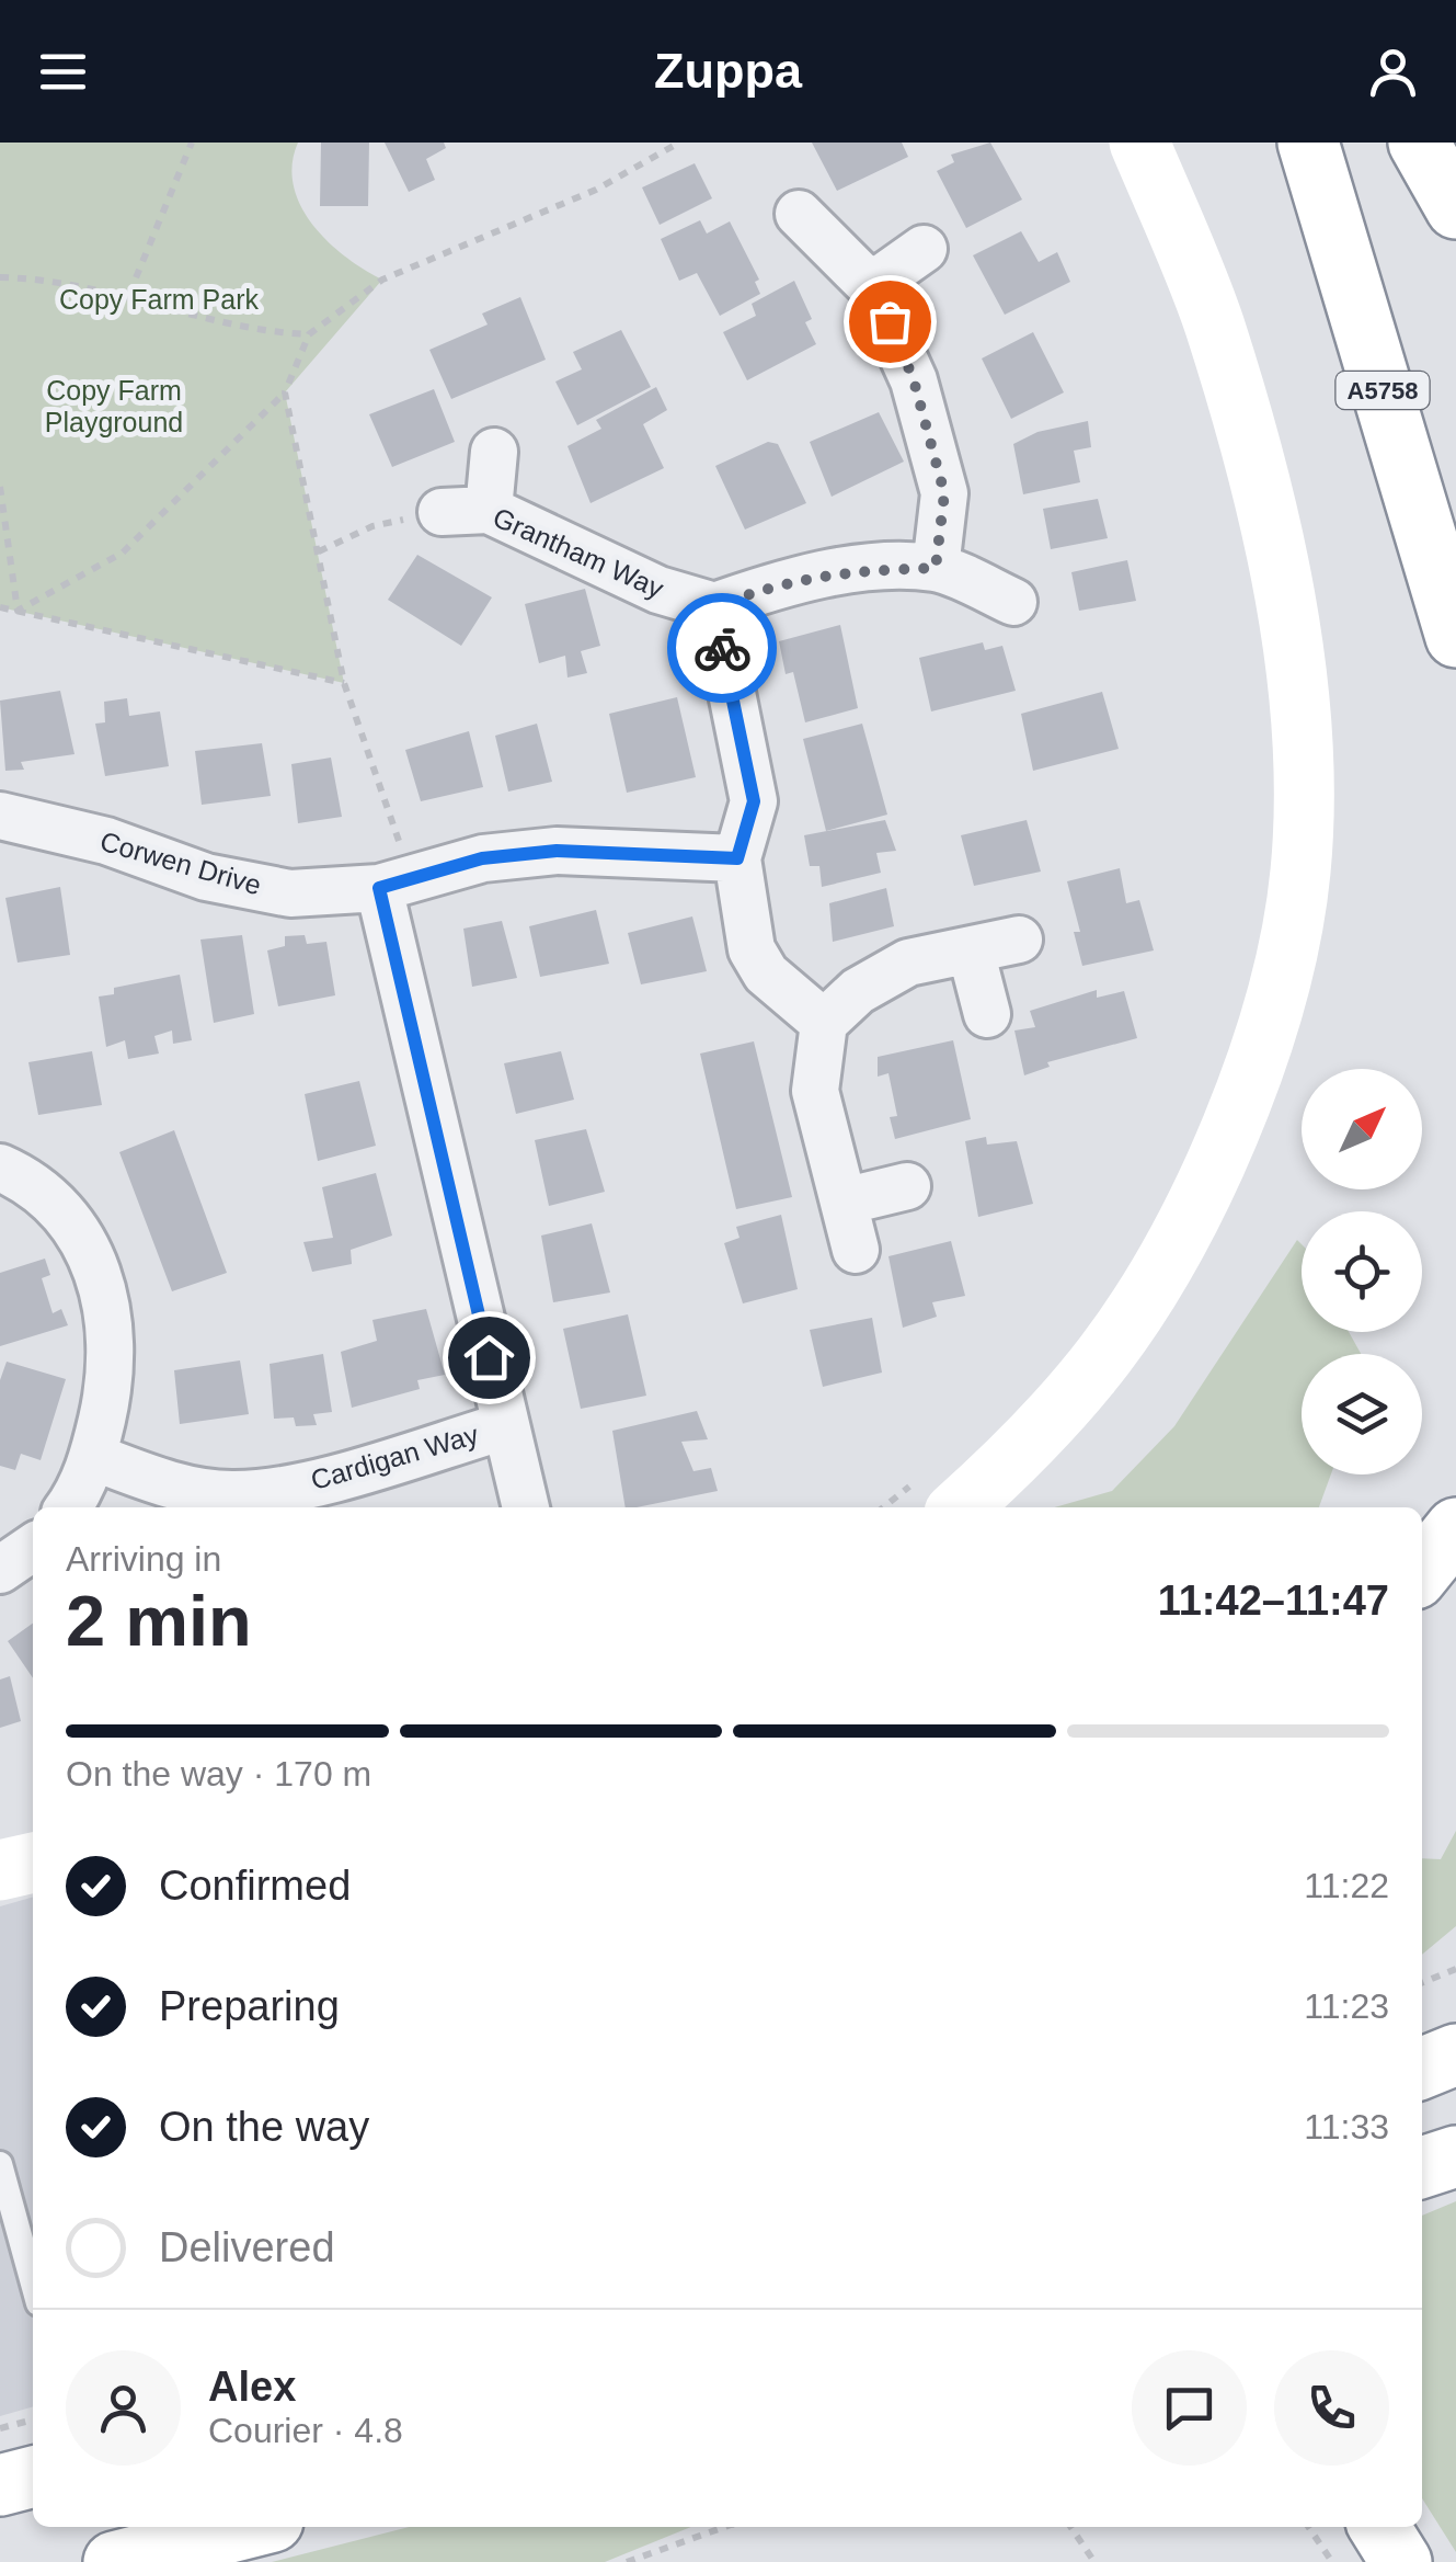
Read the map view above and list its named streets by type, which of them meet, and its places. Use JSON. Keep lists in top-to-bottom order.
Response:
{
  "streets": {
    "main road": ["A5758"],
    "street": ["Grantham Way", "Corwen Drive", "Cardigan Way"]
  },
  "parks": ["Copy Farm Park", "Copy Farm Playground"],
  "north": "top right",
  "page": {
    "header": "Zuppa",
    "heading": ["2 min", "Arriving in", "11:42–11:47"],
    "panel": ["Alex", "Courier · 4.8"],
    "bar": "On the way · 170 m",
    "list": [
      ["Confirmed", "11:22"],
      ["Preparing", "11:23"],
      ["On the way", "11:33"],
      "Delivered"
    ]
  }
}
